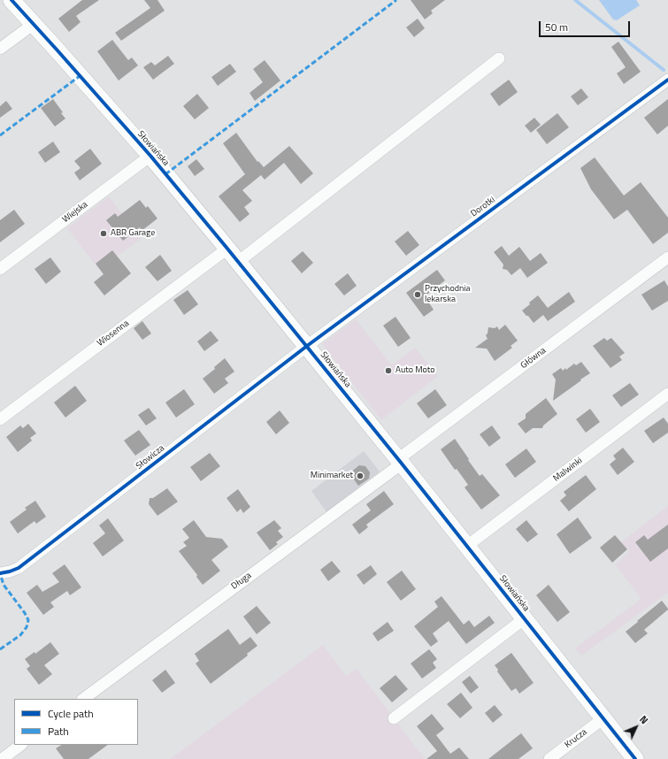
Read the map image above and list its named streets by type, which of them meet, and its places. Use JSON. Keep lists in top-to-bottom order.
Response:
{
  "streets": {
    "street": [
      "Słowiańska",
      "Dorotki",
      "Wiejska",
      "Wiosenna",
      "Główna",
      "Słowicza",
      "Malwinki",
      "Długa",
      "Krucza"
    ]
  },
  "crossings": [
    ["Słowiańska", "Dorotki"],
    ["Słowiańska", "Wiejska"],
    ["Słowiańska", "Wiosenna"],
    ["Słowiańska", "Główna"],
    ["Słowiańska", "Słowicza"],
    ["Słowiańska", "Malwinki"],
    ["Słowiańska", "Długa"],
    ["Słowiańska", "Krucza"],
    ["Dorotki", "Słowicza"],
    ["Główna", "Długa"]
  ],
  "places": [
    "ABR Garage",
    "Przychodnia lekarska",
    "Auto Moto",
    "Minimarket"
  ],
  "legend": ["Cycle path", "Path"],
  "scale_bar": "50 m",
  "north": "top right"
}
